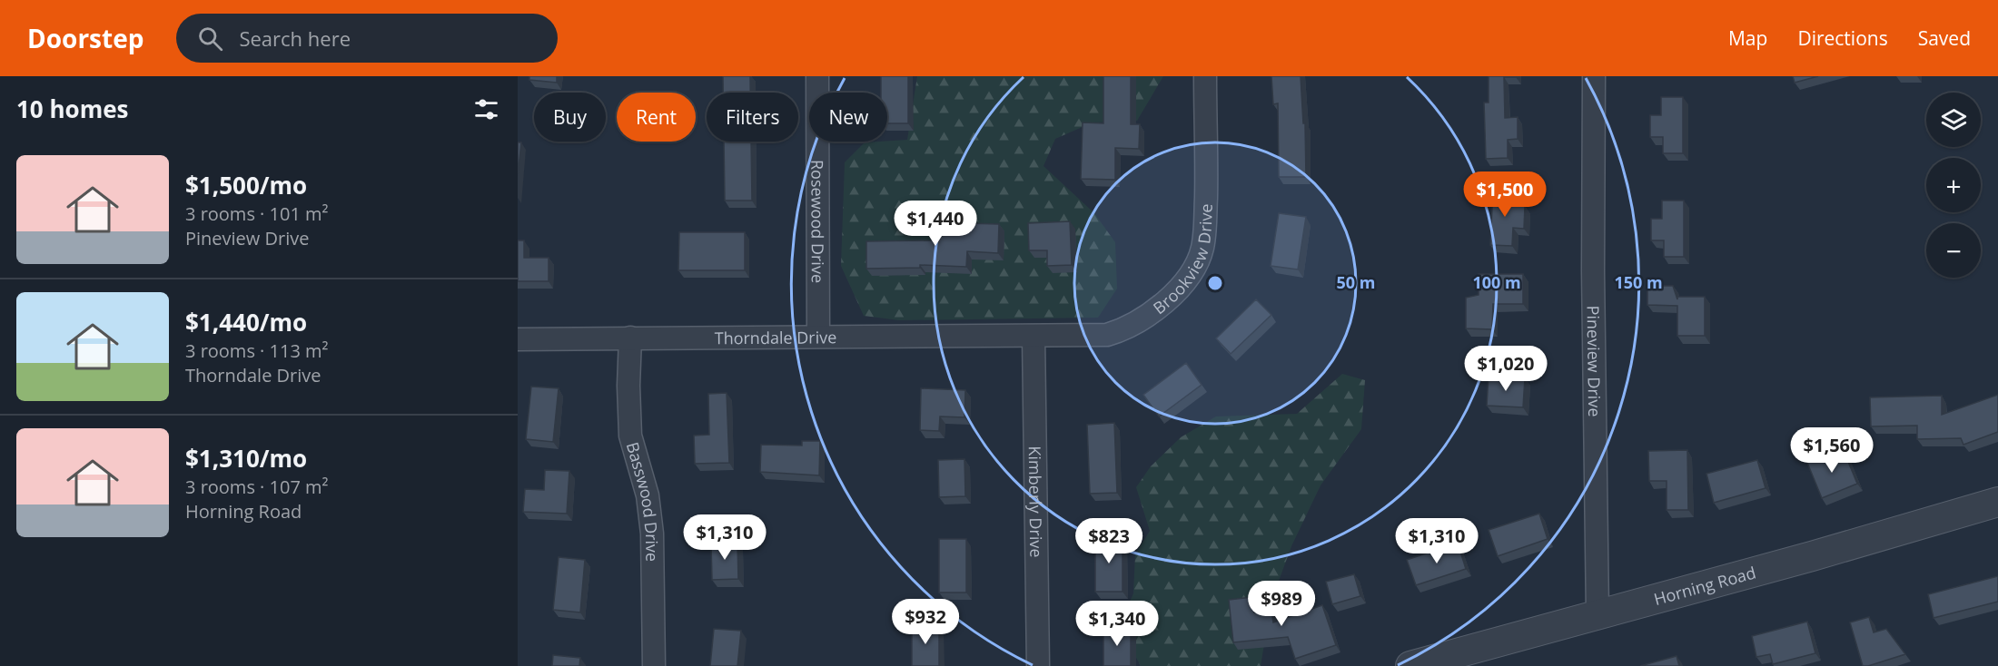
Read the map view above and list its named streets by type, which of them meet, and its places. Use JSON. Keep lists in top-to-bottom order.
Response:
{
  "streets": {
    "street": [
      "Rosewood Drive",
      "Brookview Drive",
      "Thorndale Drive",
      "Pineview Drive",
      "Kimberly Drive",
      "Basswood Drive",
      "Horning Road"
    ]
  },
  "crossings": [
    ["Rosewood Drive", "Thorndale Drive"],
    ["Brookview Drive", "Thorndale Drive"],
    ["Brookview Drive", "Kimberly Drive"],
    ["Thorndale Drive", "Kimberly Drive"],
    ["Thorndale Drive", "Basswood Drive"],
    ["Pineview Drive", "Horning Road"]
  ],
  "page": {
    "header": "Doorstep",
    "search": "Search here",
    "nav": ["Map", "Directions", "Saved"],
    "heading": "10 homes",
    "map_buttons": ["+", "−"],
    "chip": [
      "Buy",
      "Rent",
      "Filters",
      "New"
    ],
    "list": [
      {
        "name": "$1,500/mo",
        "note": "3 rooms · 101 m² · Pineview Drive"
      },
      {
        "name": "$1,440/mo",
        "note": "3 rooms · 113 m² · Thorndale Drive"
      },
      {
        "name": "$1,310/mo",
        "note": "3 rooms · 107 m² · Horning Road"
      }
    ],
    "price": [
      "$1,500",
      "$1,440",
      "$1,020",
      "$1,560",
      "$1,310",
      "$823",
      "$1,310",
      "$989",
      "$932",
      "$1,340"
    ]
  },
  "rings": ["50 m", "100 m", "150 m"]
}
